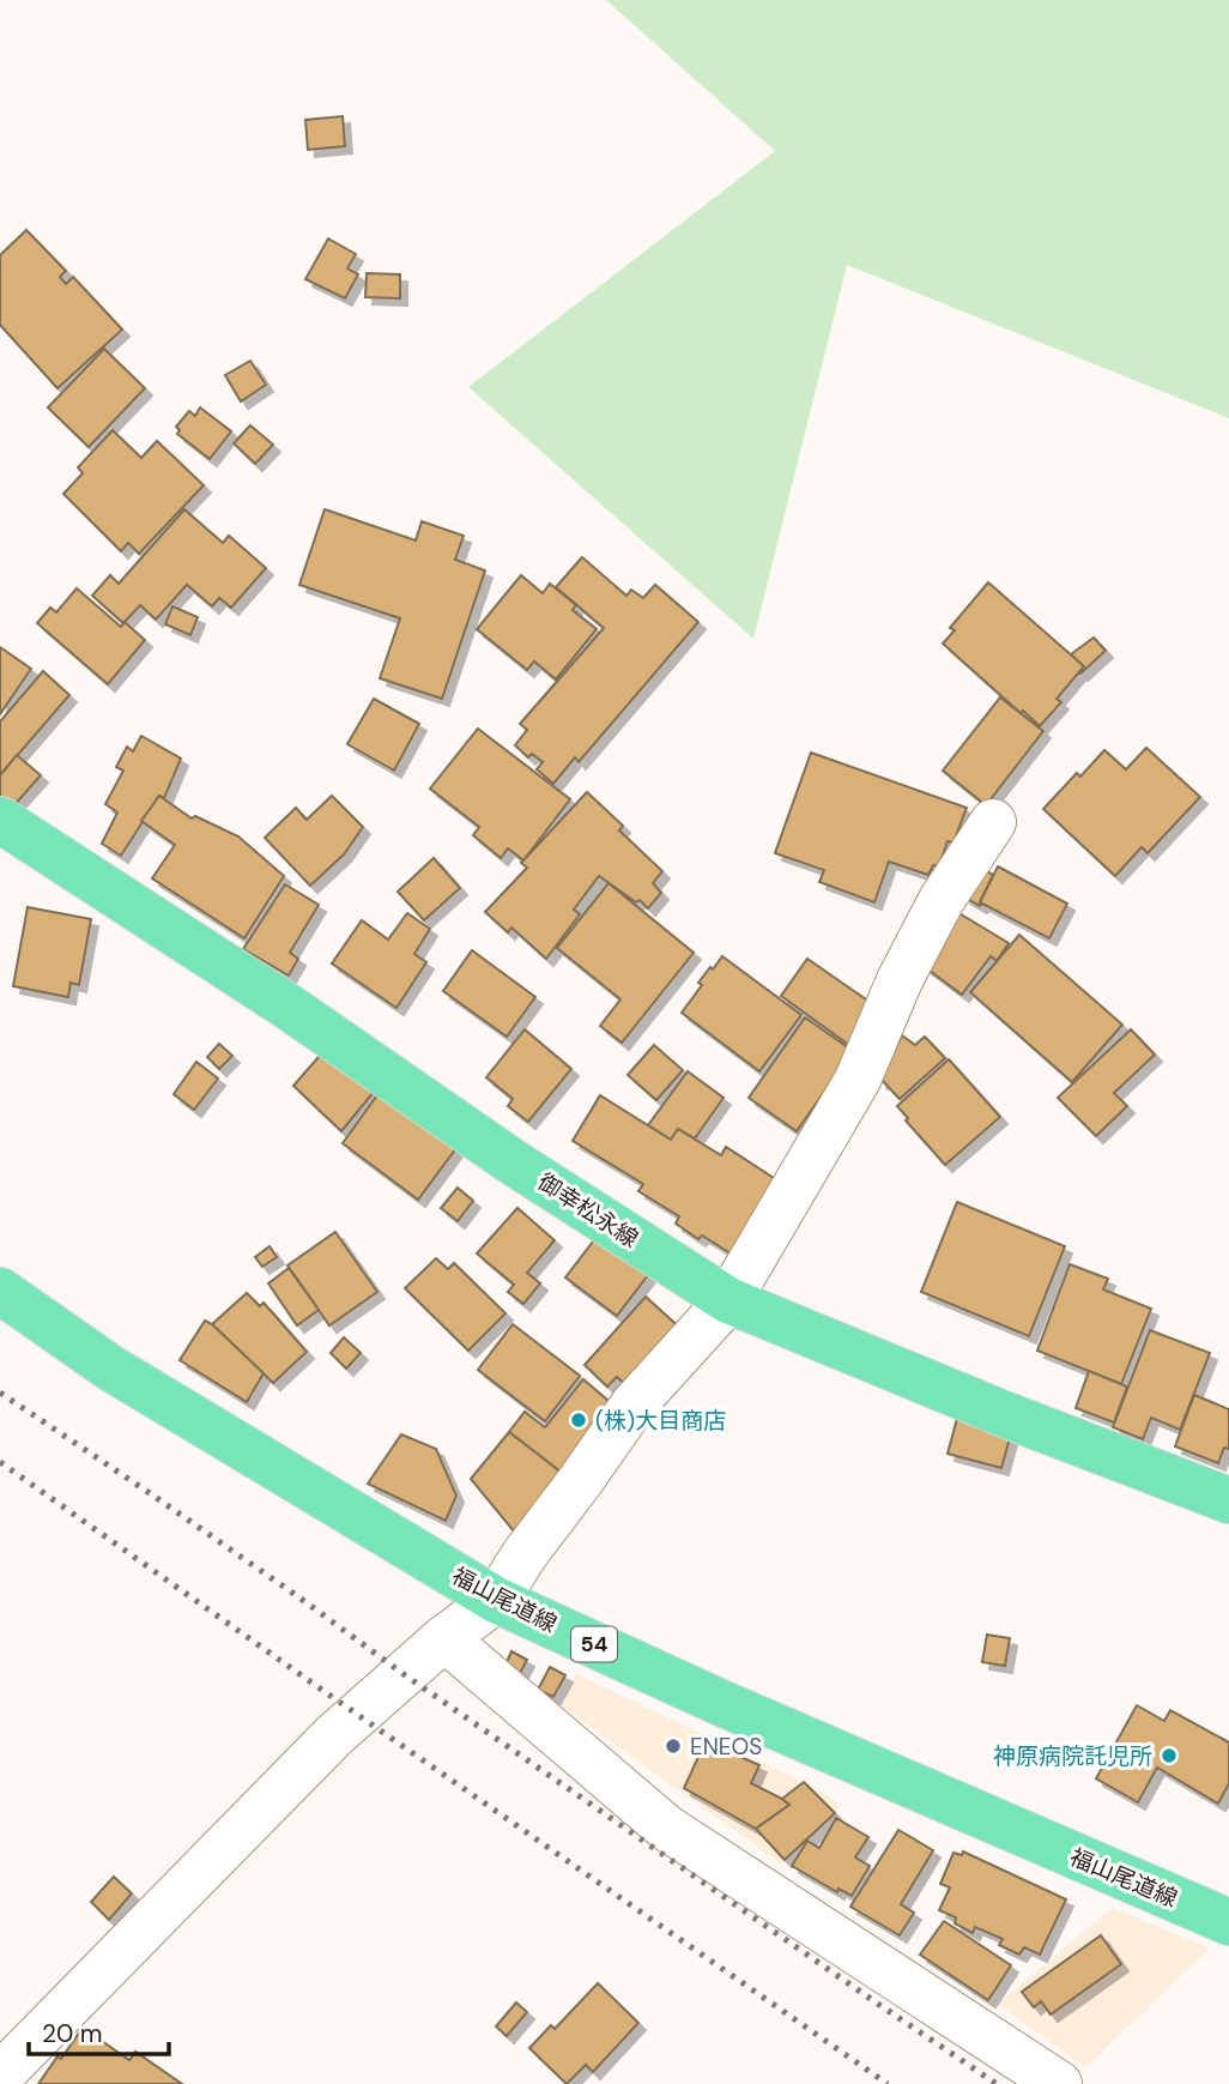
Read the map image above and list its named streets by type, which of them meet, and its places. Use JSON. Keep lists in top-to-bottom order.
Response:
{
  "streets": {
    "main road": ["御幸松永線", "福山尾道線", "54"]
  },
  "places": ["(株)大目商店", "ENEOS", "神原病院託児所"],
  "scale_bar": "20 m"
}
